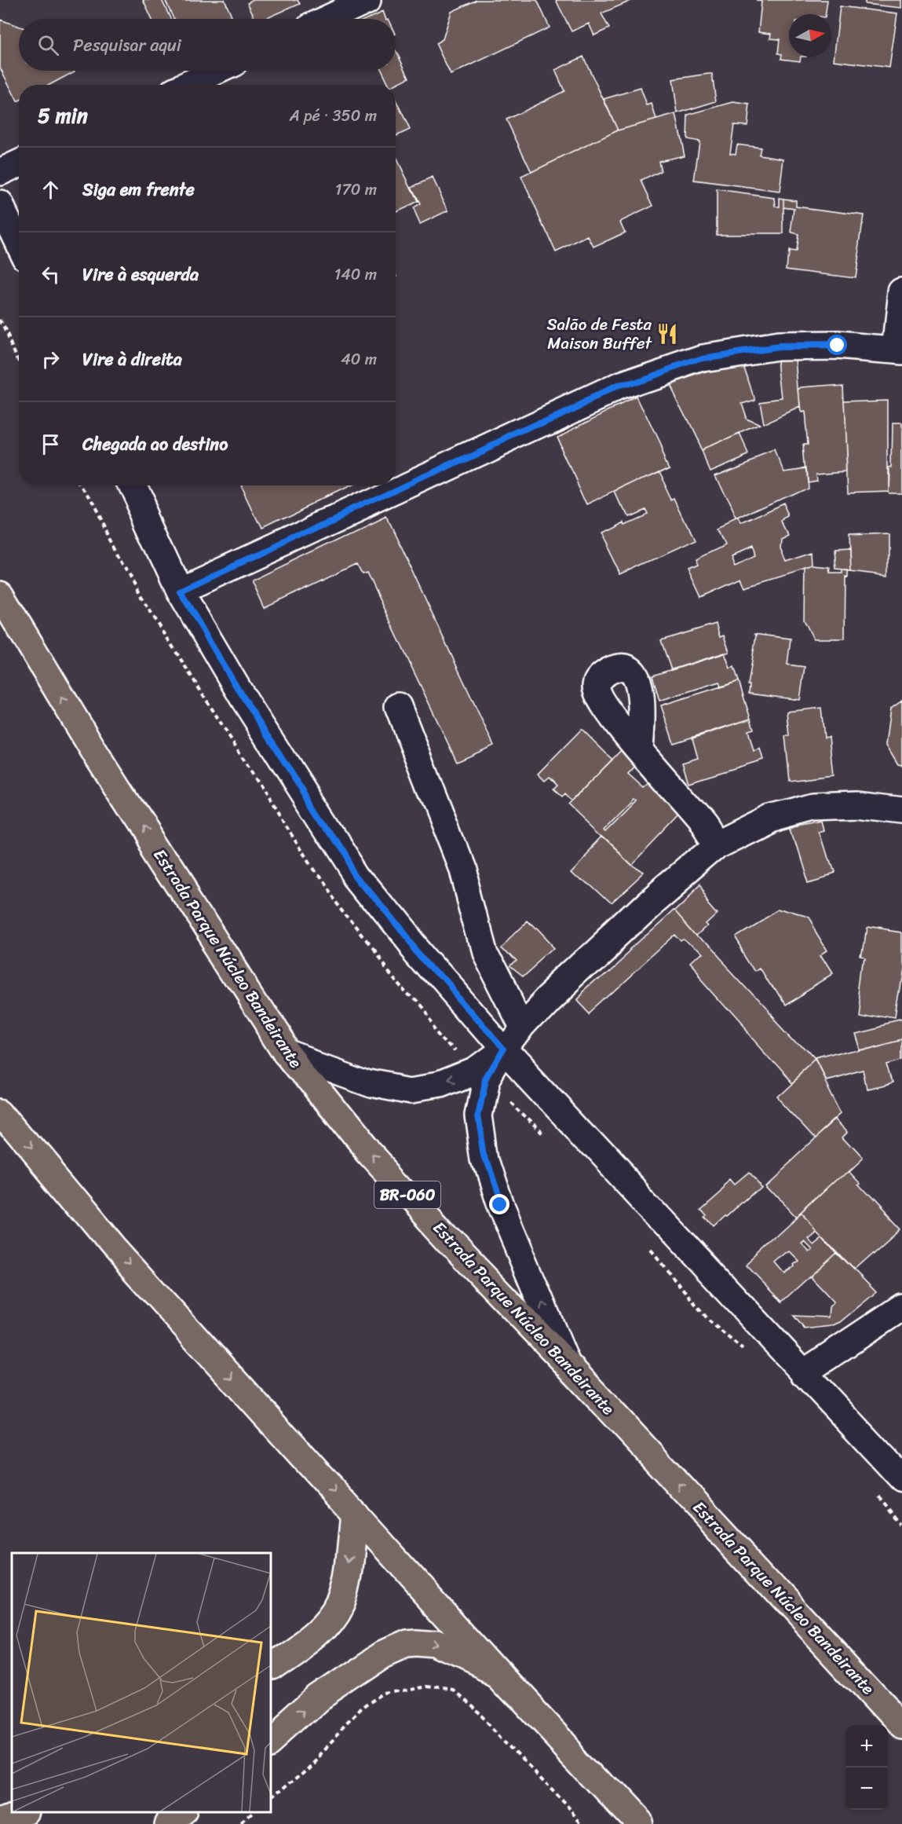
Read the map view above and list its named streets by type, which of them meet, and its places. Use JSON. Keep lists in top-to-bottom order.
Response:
{
  "streets": {
    "main road": ["Estrada Parque Núcleo Bandeirante", "BR-060"]
  },
  "one_way": ["Estrada Parque Núcleo Bandeirante"],
  "places": {
    "restaurant": ["Salão de Festa Maison Buffet"]
  },
  "north": "right",
  "page": {
    "search": "Pesquisar aqui",
    "heading": ["5 min", "A pé · 350 m"],
    "list": [
      ["Siga em frente", "170 m"],
      ["Vire à esquerda", "140 m"],
      ["Vire à direita", "40 m"],
      "Chegada ao destino"
    ],
    "map_buttons": ["+", "−"]
  }
}
